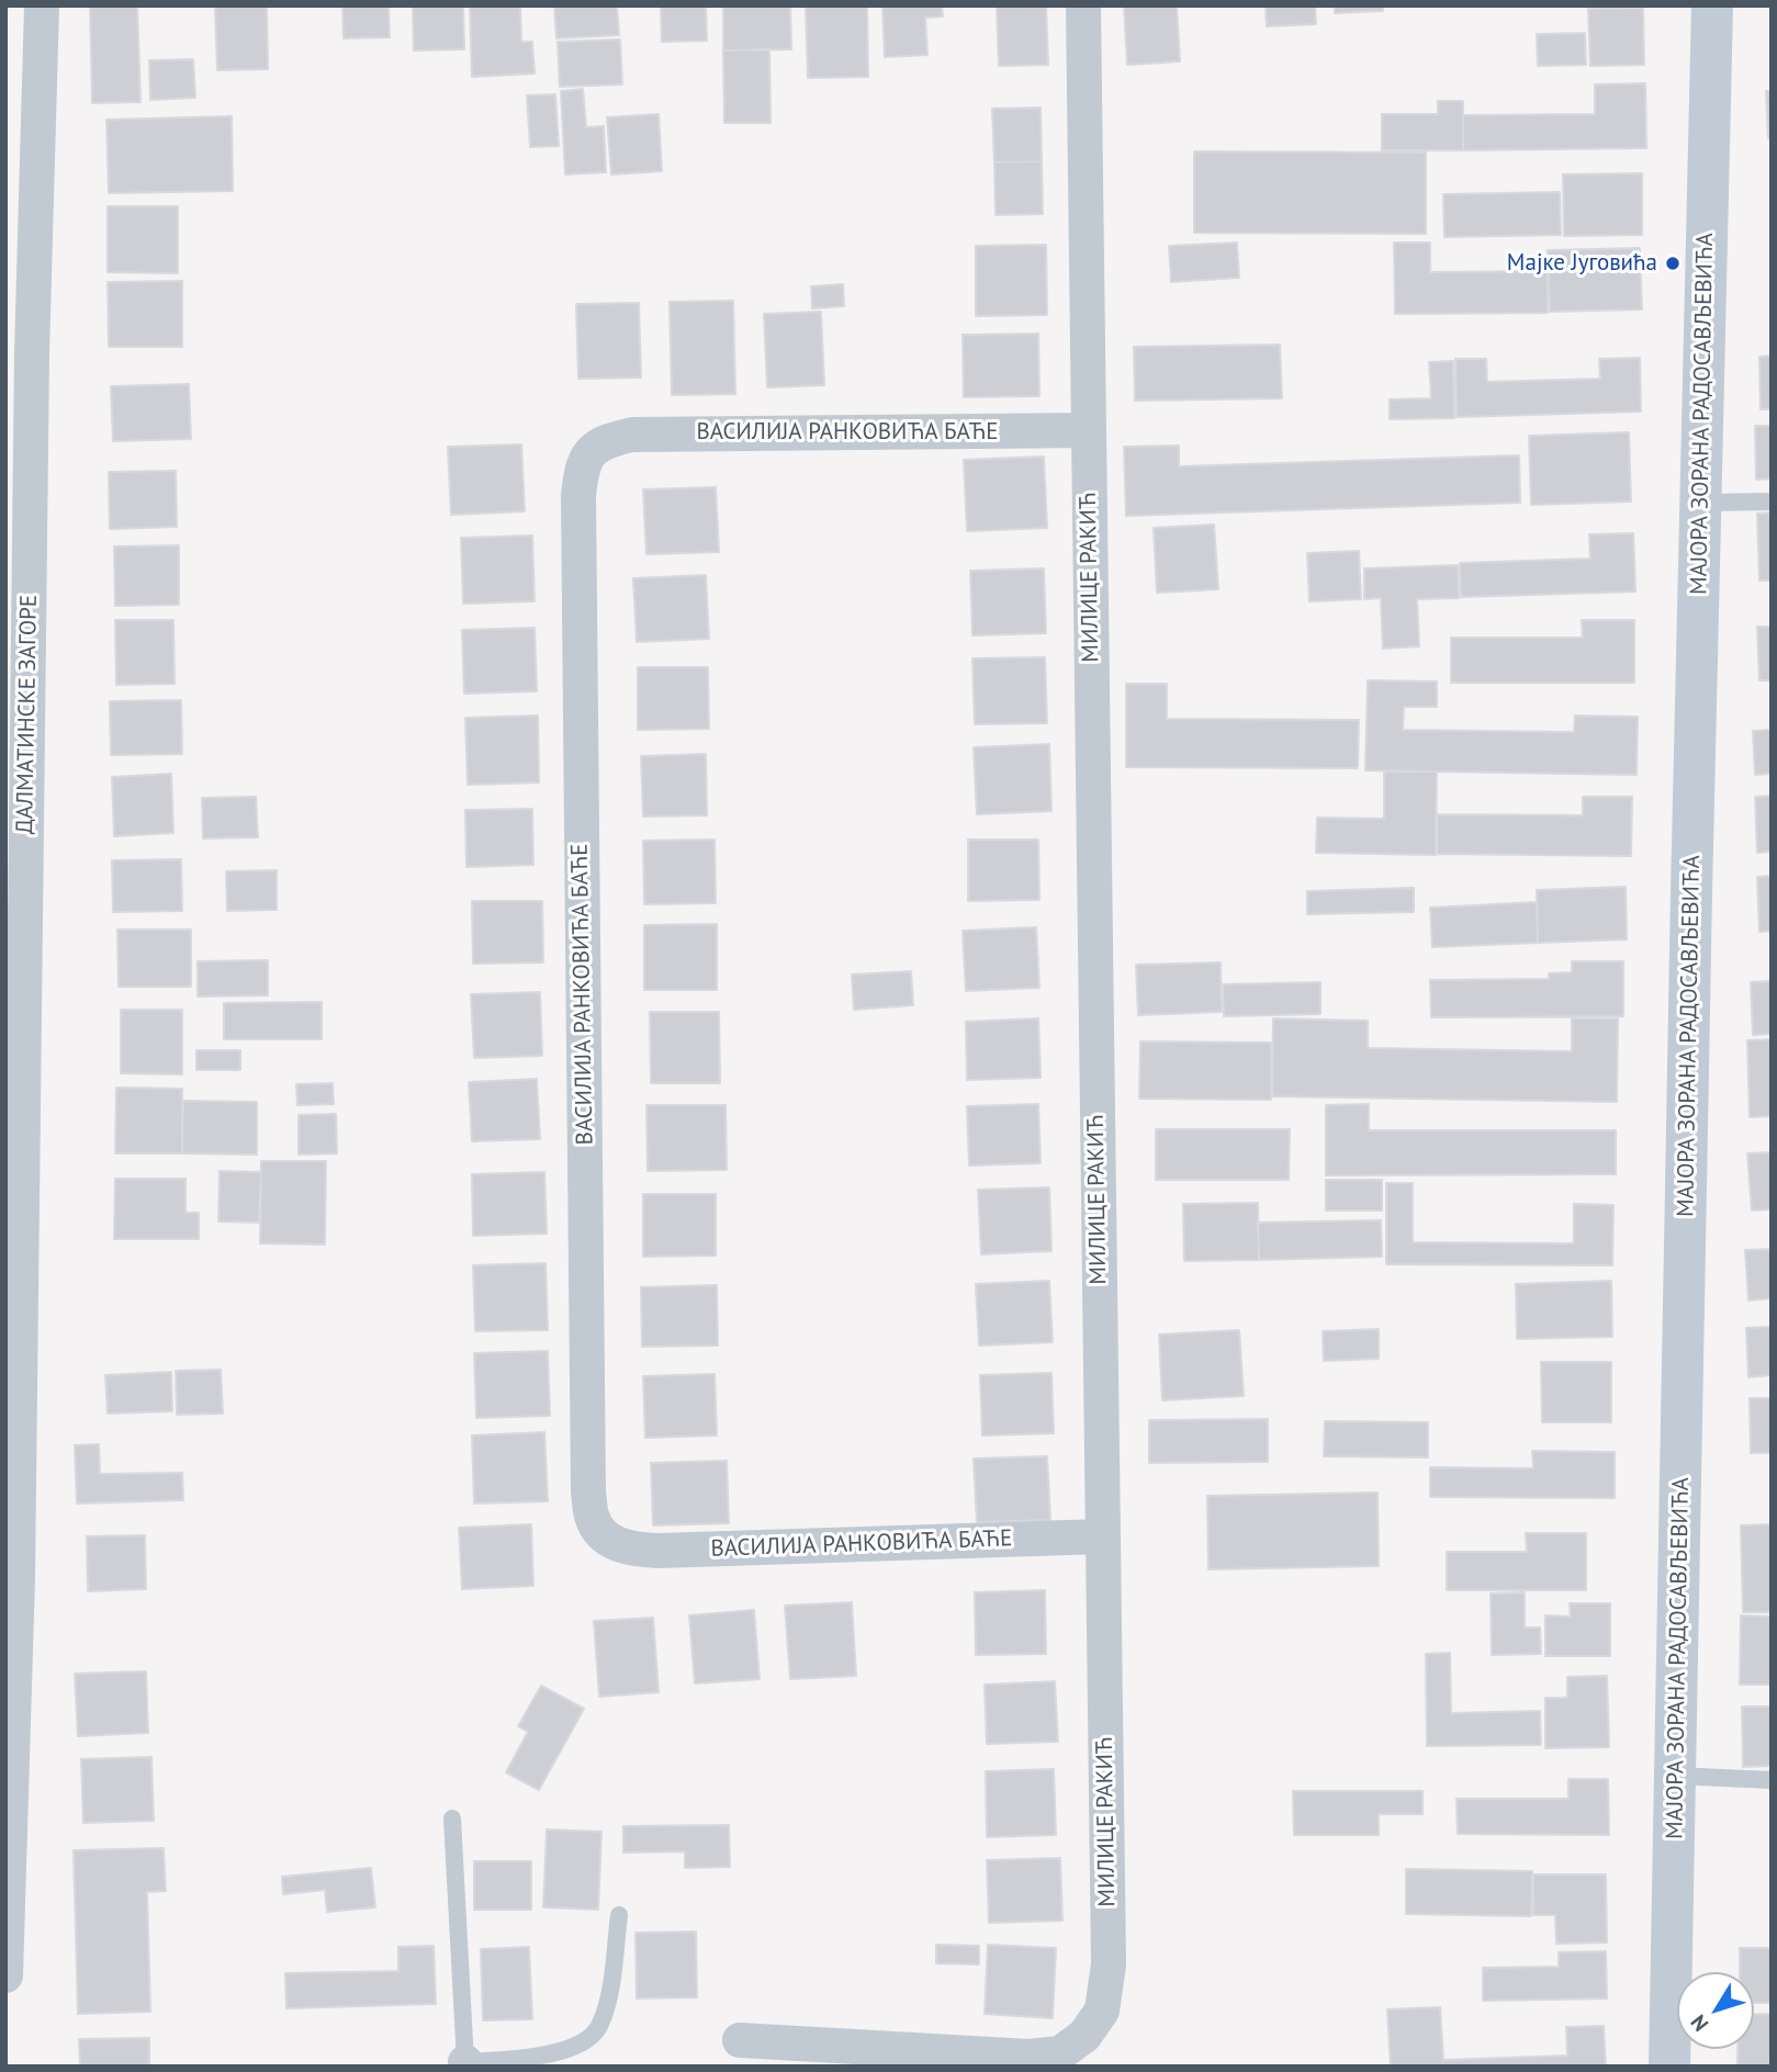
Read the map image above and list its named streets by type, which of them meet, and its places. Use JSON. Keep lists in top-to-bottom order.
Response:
{
  "streets": {
    "main road": ["МАЈОРА ЗОРАНА РАДОСАВЉЕВИЋА"],
    "street": ["ВАСИЛИЈА РАНКОВИЋА БАЋЕ", "МИЛИЦЕ РАКИЋ", "ДАЛМАТИНСКЕ ЗАГОРЕ"]
  },
  "crossings": [
    ["ВАСИЛИЈА РАНКОВИЋА БАЋЕ", "МИЛИЦЕ РАКИЋ"]
  ],
  "places": ["Мајке Југовића"],
  "north": "bottom left"
}
